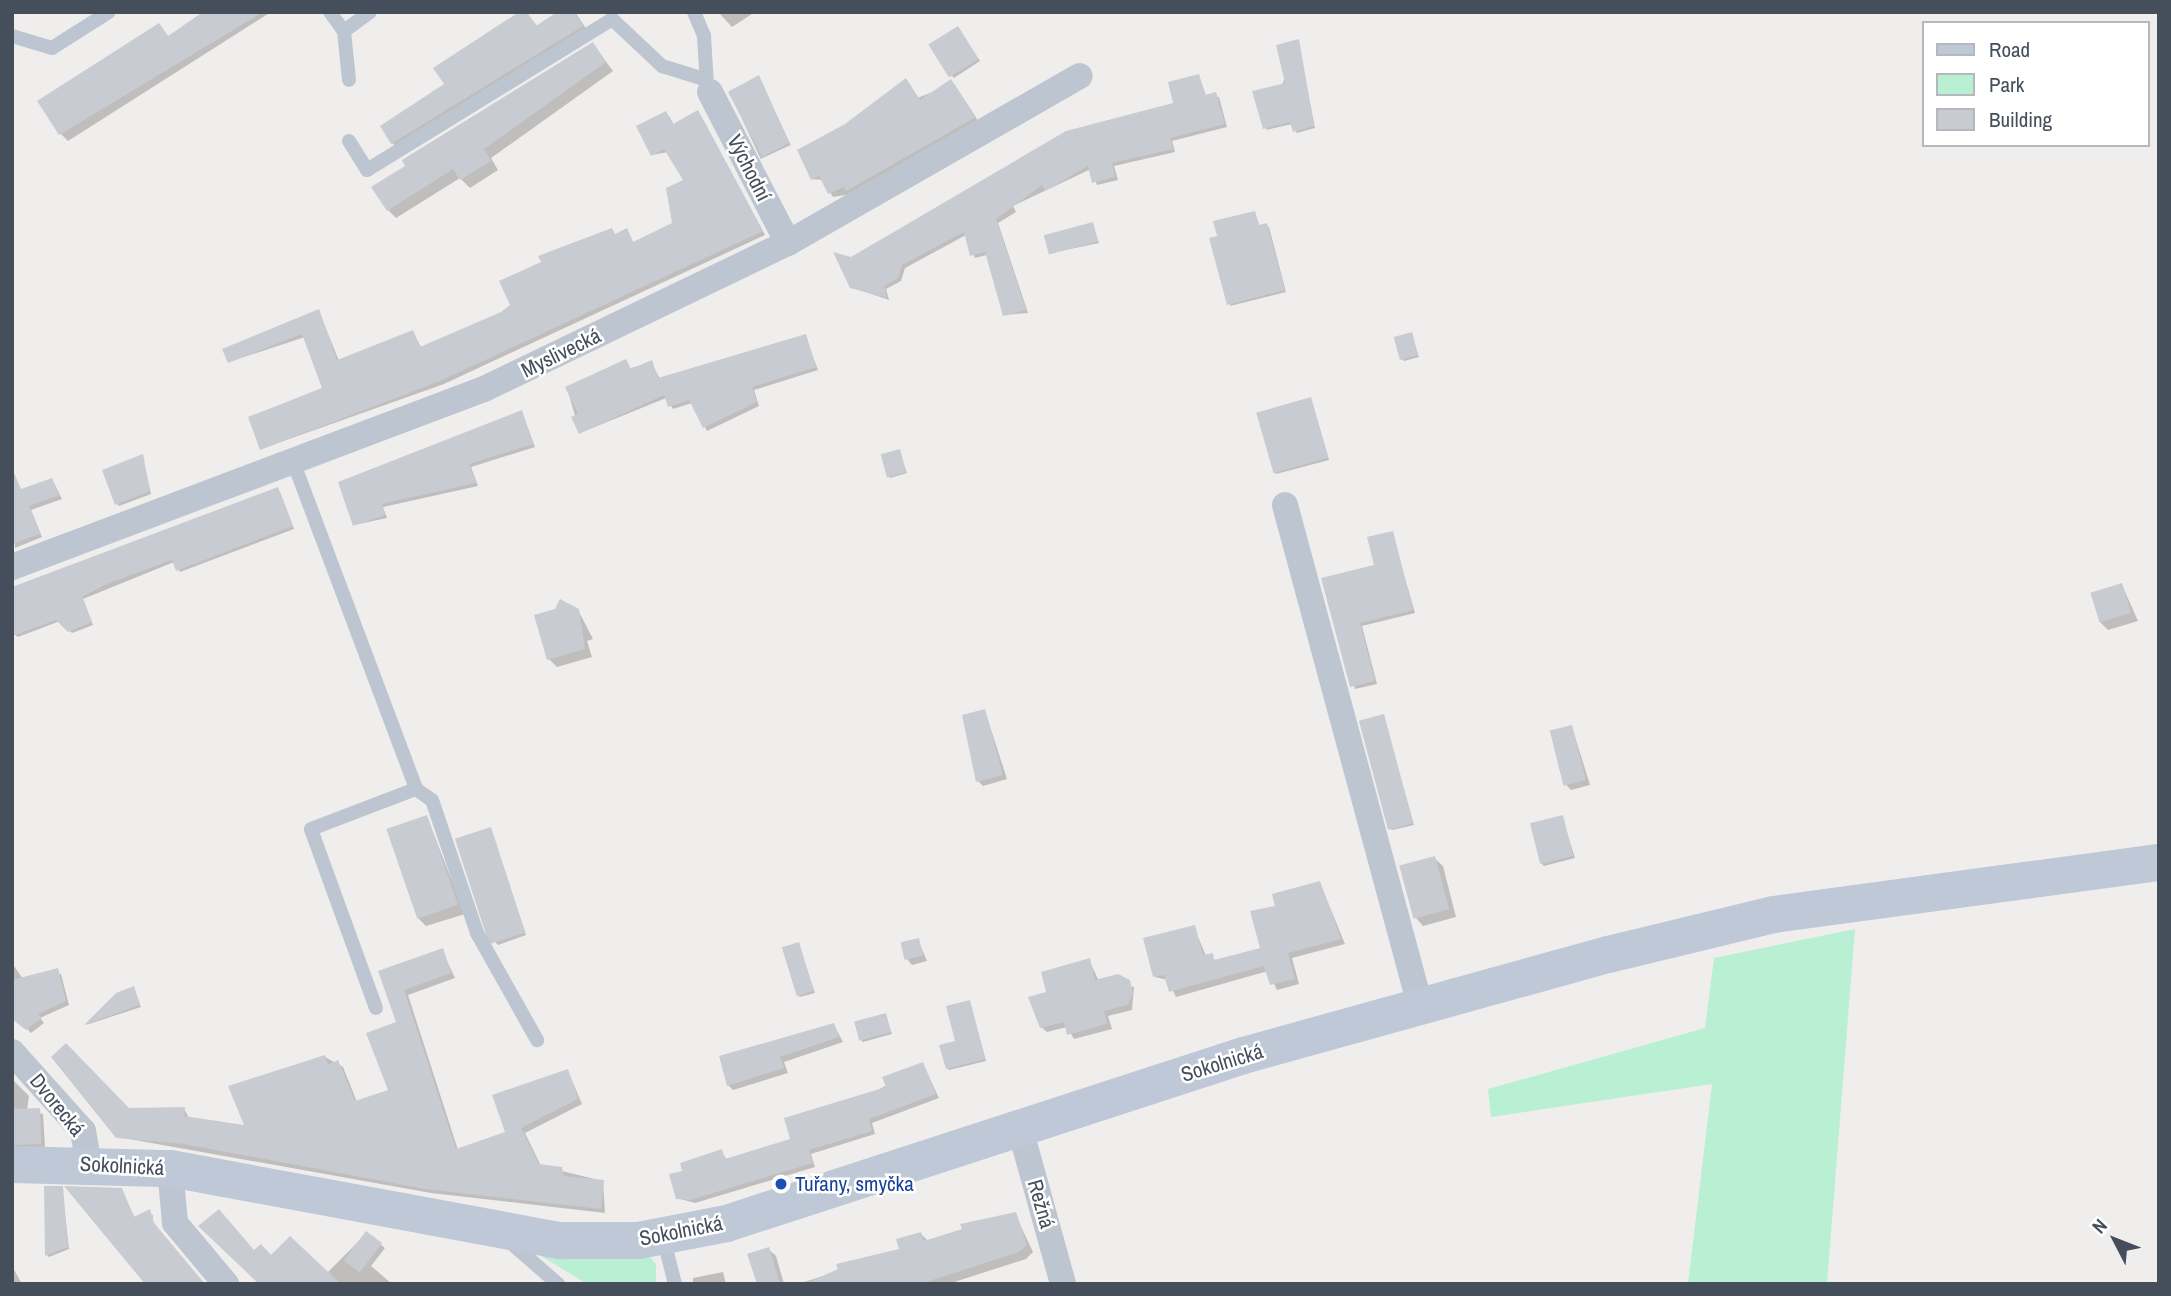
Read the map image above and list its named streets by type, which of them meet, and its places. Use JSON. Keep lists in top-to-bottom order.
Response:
{
  "streets": {
    "main road": ["Sokolnická"],
    "street": [
      "Východní",
      "Myslivecká",
      "Dvorecká",
      "Režná"
    ]
  },
  "crossings": [
    ["Východní", "Myslivecká"],
    ["Sokolnická", "Dvorecká"],
    ["Sokolnická", "Režná"]
  ],
  "places": ["Tuřany, smyčka"],
  "legend": ["Road", "Park", "Building"],
  "north": "top left"
}
